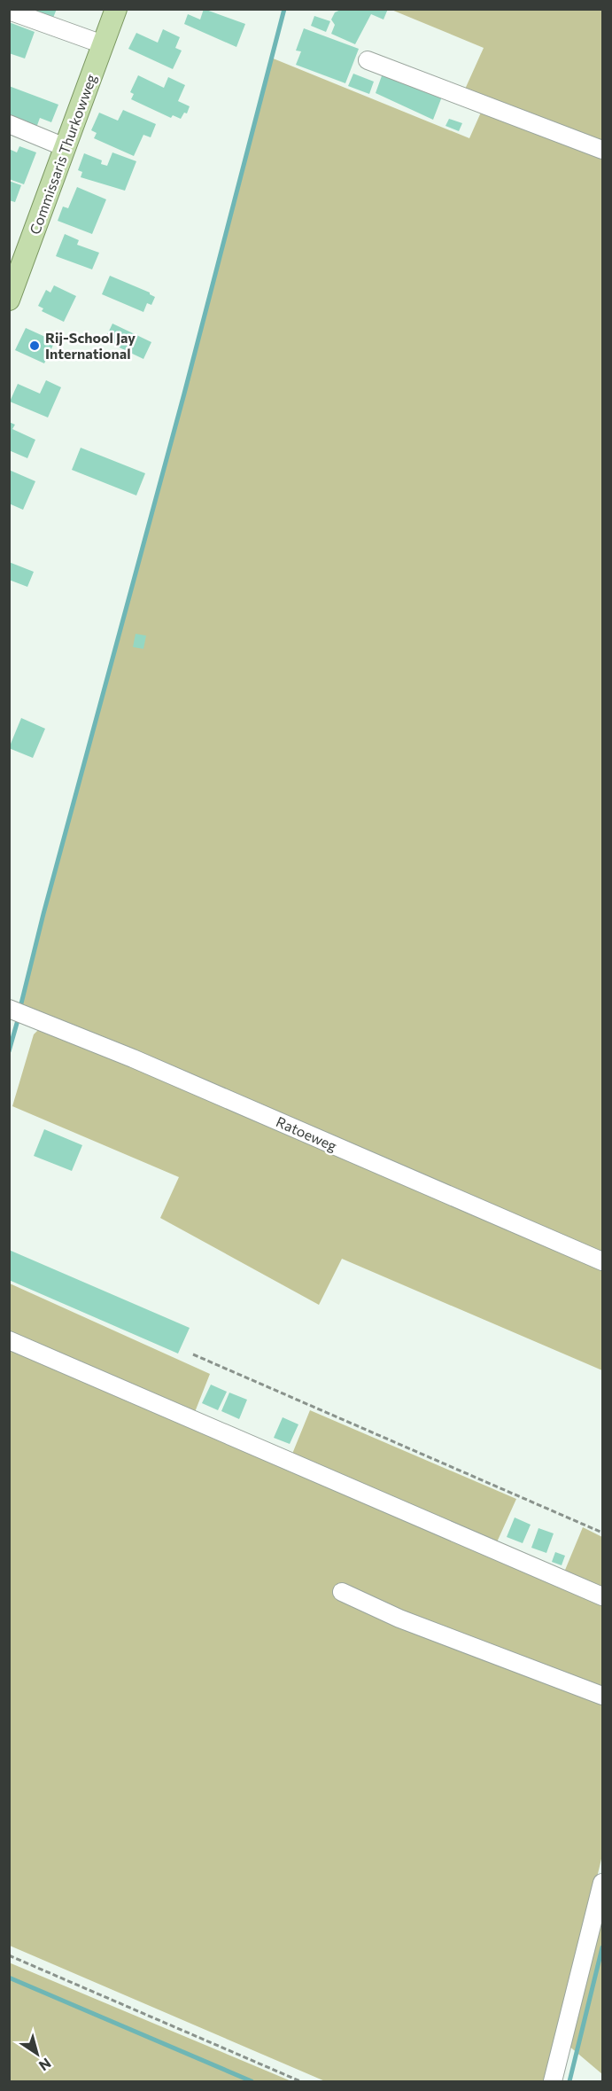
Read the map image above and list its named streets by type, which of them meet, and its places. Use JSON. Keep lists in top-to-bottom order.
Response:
{
  "streets": {
    "main road": ["Commissaris Thurkowweg"],
    "street": ["Ratoeweg"]
  },
  "places": ["Rij-School Jay International"],
  "north": "bottom right"
}
